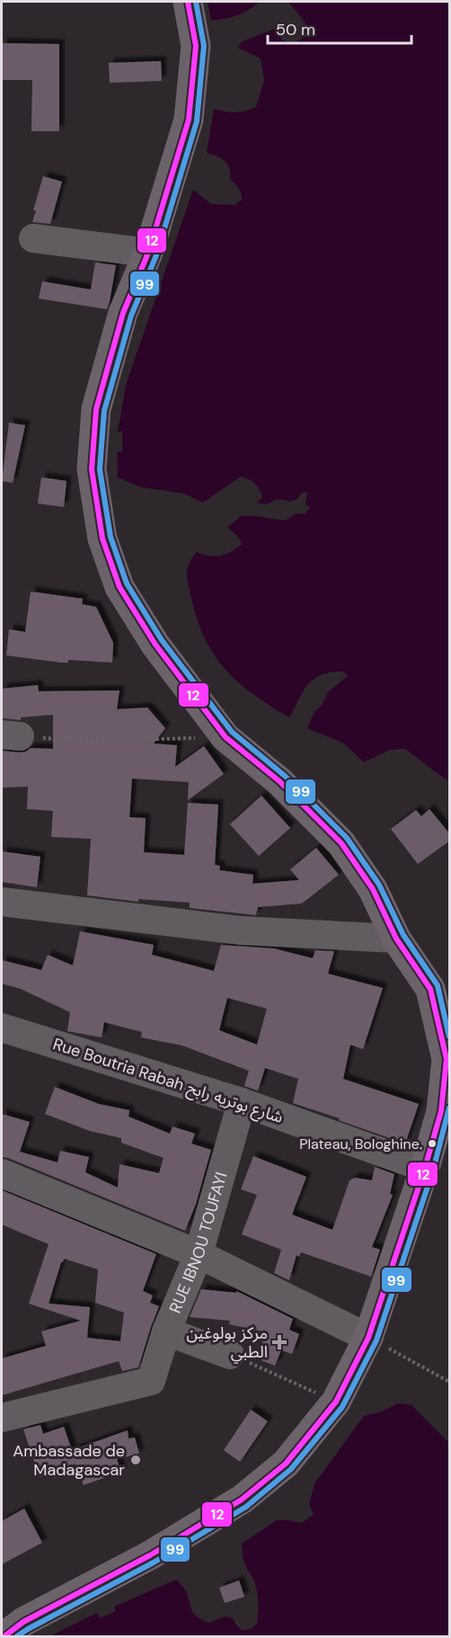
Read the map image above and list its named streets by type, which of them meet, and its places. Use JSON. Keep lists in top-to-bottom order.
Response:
{
  "streets": {
    "street": ["Rue Boutria Rabah شارع بوتريه رابح", "RUE IBNOU TOUFAYI"]
  },
  "crossings": [
    ["Rue Boutria Rabah شارع بوتريه رابح", "RUE IBNOU TOUFAYI"]
  ],
  "places": {
    "other": ["Plateau, Bologhine.", "Ambassade de Madagascar"],
    "health": ["مركز بولوغين الطبي"]
  },
  "lines": ["transit line 12", "transit line 99"],
  "scale_bar": "50 m"
}
